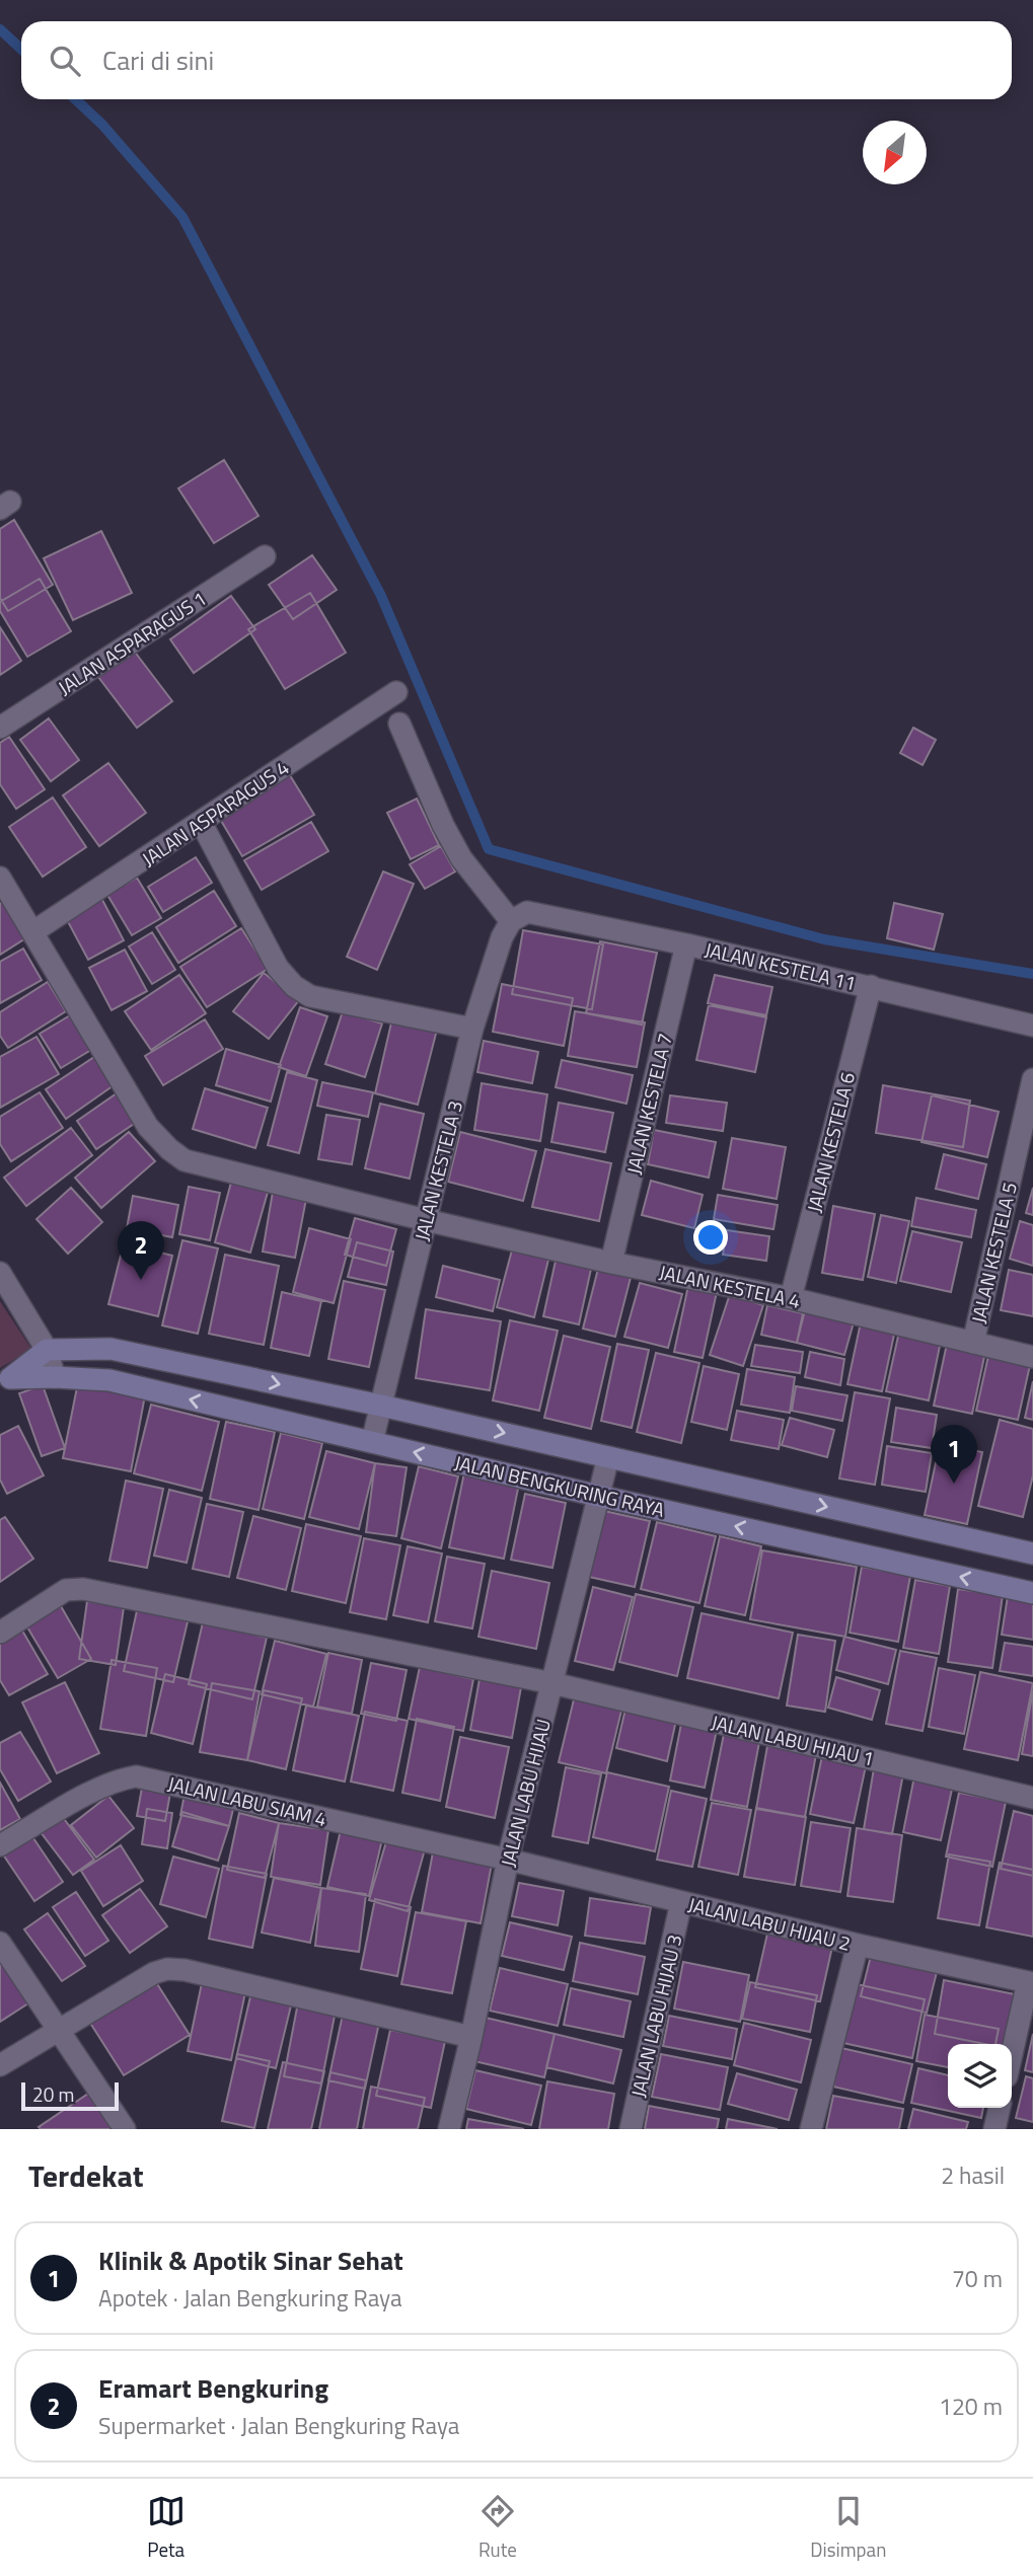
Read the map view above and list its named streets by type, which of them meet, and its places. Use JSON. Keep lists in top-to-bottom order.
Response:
{
  "streets": {
    "street": [
      "JALAN ASPARAGUS 1",
      "JALAN ASPARAGUS 4",
      "JALAN KESTELA 11",
      "JALAN KESTELA 7",
      "JALAN KESTELA 6",
      "JALAN KESTELA 3",
      "JALAN KESTELA 5",
      "JALAN KESTELA 4",
      "JALAN BENGKURING RAYA",
      "JALAN LABU HIJAU 1",
      "JALAN LABU HIJAU",
      "JALAN LABU SIAM 4",
      "JALAN LABU HIJAU 2",
      "JALAN LABU HIJAU 3"
    ]
  },
  "crossings": [
    ["JALAN ASPARAGUS 4", "JALAN KESTELA 4"],
    ["JALAN KESTELA 11", "JALAN KESTELA 7"],
    ["JALAN KESTELA 11", "JALAN KESTELA 6"],
    ["JALAN KESTELA 11", "JALAN KESTELA 3"],
    ["JALAN KESTELA 7", "JALAN KESTELA 4"],
    ["JALAN KESTELA 6", "JALAN KESTELA 4"],
    ["JALAN KESTELA 3", "JALAN KESTELA 4"],
    ["JALAN KESTELA 3", "JALAN BENGKURING RAYA"],
    ["JALAN KESTELA 5", "JALAN KESTELA 4"],
    ["JALAN BENGKURING RAYA", "JALAN LABU HIJAU"],
    ["JALAN LABU HIJAU 1", "JALAN LABU HIJAU"],
    ["JALAN LABU HIJAU", "JALAN LABU SIAM 4"],
    ["JALAN LABU HIJAU", "JALAN LABU HIJAU 2"],
    ["JALAN LABU SIAM 4", "JALAN LABU HIJAU 2"],
    ["JALAN LABU HIJAU 2", "JALAN LABU HIJAU 3"]
  ],
  "scale_bar": "20 m",
  "north": "bottom left",
  "page": {
    "search": "Cari di sini",
    "pins": ["2", "1"],
    "scale": "20 m",
    "heading": ["Terdekat", "2 hasil"],
    "list": [
      {
        "mark": "1",
        "name": "Klinik & Apotik Sinar Sehat",
        "note": "Apotek · Jalan Bengkuring Raya",
        "value": "70 m"
      },
      {
        "mark": "2",
        "name": "Eramart Bengkuring",
        "note": "Supermarket · Jalan Bengkuring Raya",
        "value": "120 m"
      }
    ],
    "nav": ["Peta", "Rute", "Disimpan"]
  }
}
